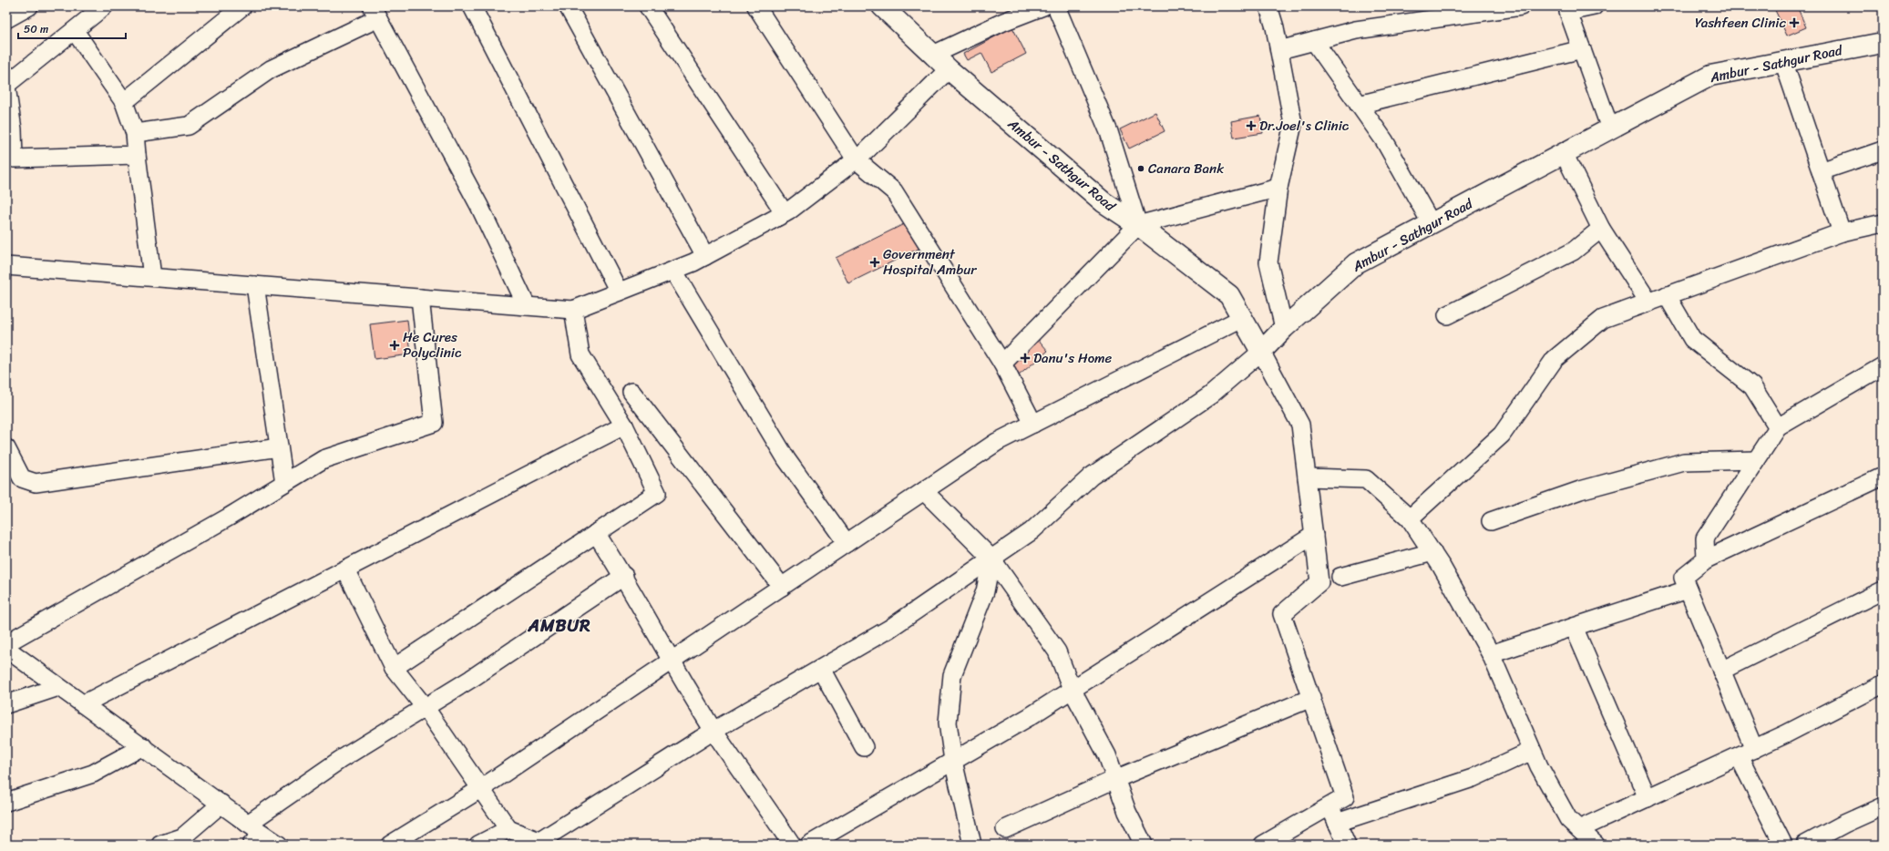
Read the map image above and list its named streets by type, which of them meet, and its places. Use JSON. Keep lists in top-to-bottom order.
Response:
{
  "streets": {
    "main road": ["Ambur - Sathgur Road"]
  },
  "districts": ["AMBUR"],
  "places": {
    "health": [
      "Yashfeen Clinic",
      "Dr.Joel's Clinic",
      "Government Hospital Ambur",
      "He Cures Polyclinic",
      "Danu's Home"
    ],
    "other": ["Canara Bank"]
  },
  "scale_bar": "50 m"
}
